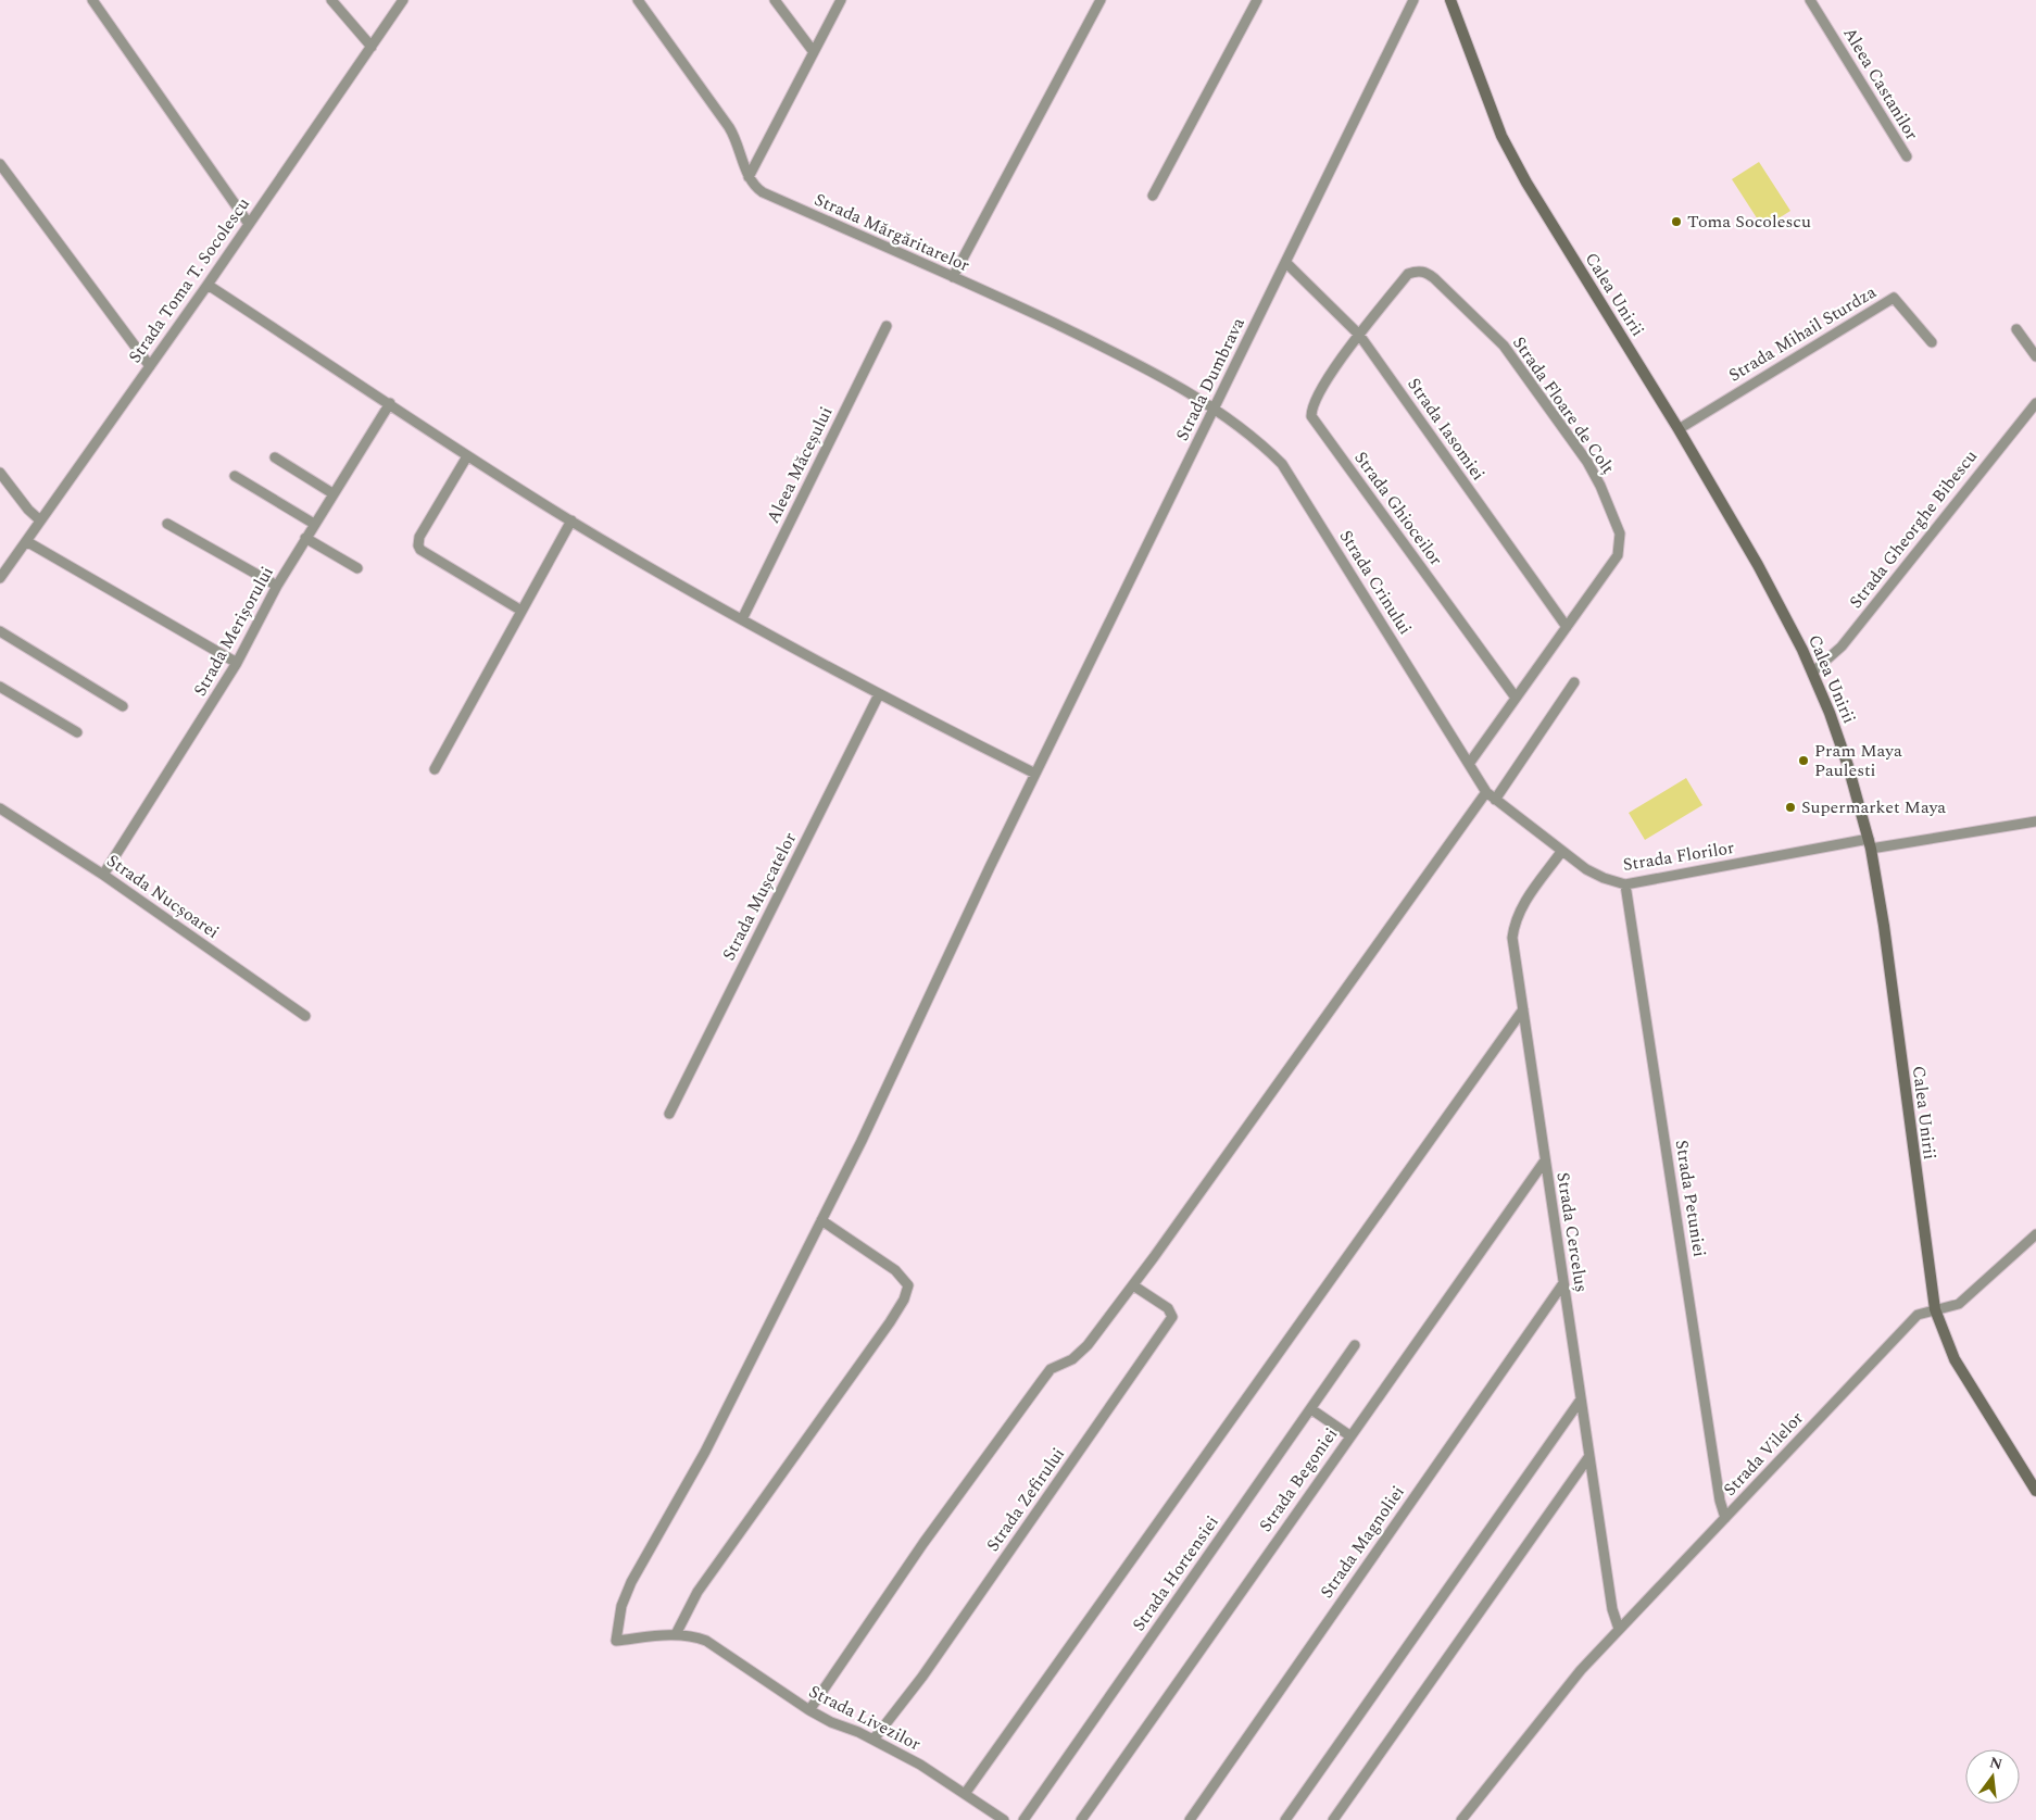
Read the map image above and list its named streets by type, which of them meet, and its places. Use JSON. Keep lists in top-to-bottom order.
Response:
{
  "streets": {
    "main road": ["Calea Unirii"],
    "street": [
      "Aleea Castanilor",
      "Strada Mărgăritarelor",
      "Strada Toma T. Socolescu",
      "Strada Mihail Sturdza",
      "Strada Dumbrava",
      "Strada Floare de Colț",
      "Strada Iasomiei",
      "Aleea Măceșului",
      "Strada Ghioceilor",
      "Strada Gheorghe Bibescu",
      "Strada Crinului",
      "Strada Merișorului",
      "Strada Florilor",
      "Strada Nucșoarei",
      "Strada Mușcatelor",
      "Strada Petuniei",
      "Strada Cerceluș",
      "Strada Vilelor",
      "Strada Begoniei",
      "Strada Zefirului",
      "Strada Magnoliei",
      "Strada Hortensiei",
      "Strada Livezilor"
    ]
  },
  "crossings": [
    ["Strada Mărgăritarelor", "Strada Dumbrava"],
    ["Strada Mărgăritarelor", "Strada Crinului"],
    ["Calea Unirii", "Strada Mihail Sturdza"],
    ["Calea Unirii", "Strada Gheorghe Bibescu"],
    ["Calea Unirii", "Strada Florilor"],
    ["Calea Unirii", "Strada Vilelor"],
    ["Strada Dumbrava", "Strada Iasomiei"],
    ["Strada Dumbrava", "Strada Crinului"],
    ["Strada Dumbrava", "Strada Livezilor"],
    ["Strada Floare de Colț", "Strada Iasomiei"],
    ["Strada Floare de Colț", "Strada Ghioceilor"],
    ["Strada Floare de Colț", "Strada Crinului"],
    ["Strada Iasomiei", "Strada Ghioceilor"],
    ["Strada Crinului", "Strada Florilor"],
    ["Strada Merișorului", "Strada Nucșoarei"],
    ["Strada Florilor", "Strada Petuniei"],
    ["Strada Florilor", "Strada Cerceluș"],
    ["Strada Petuniei", "Strada Vilelor"],
    ["Strada Cerceluș", "Strada Vilelor"],
    ["Strada Cerceluș", "Strada Begoniei"],
    ["Strada Cerceluș", "Strada Magnoliei"],
    ["Strada Zefirului", "Strada Livezilor"]
  ],
  "places": ["Toma Socolescu", "Pram Maya Paulesti", "Supermarket Maya"],
  "north": "top"
}
